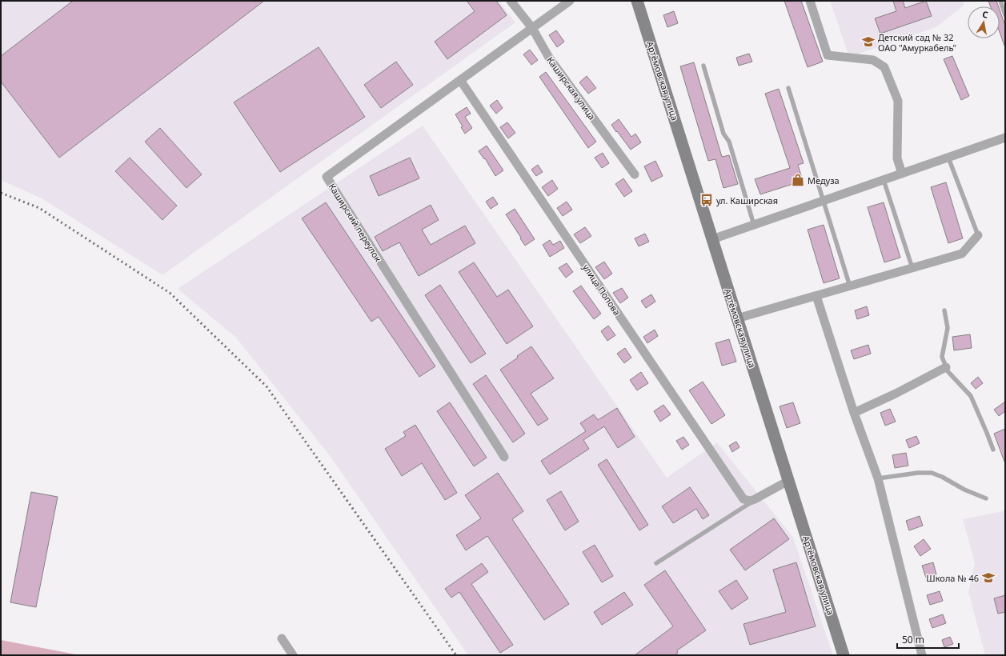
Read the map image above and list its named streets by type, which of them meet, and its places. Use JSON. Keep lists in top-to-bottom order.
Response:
{
  "streets": {
    "street": [
      "Артёмовская улица",
      "Каширская улица",
      "Каширский переулок",
      "улица Попова"
    ]
  },
  "crossings": [
    ["Каширская улица", "Каширский переулок"],
    ["Каширский переулок", "улица Попова"]
  ],
  "places": {
    "school or university": ["Детский сад № 32 ОАО \"Амуркабель\"", "Школа № 46"],
    "shop": ["Медуза"],
    "bus stop": ["ул. Каширская"]
  },
  "scale_bar": "50 m",
  "north": "top"
}
